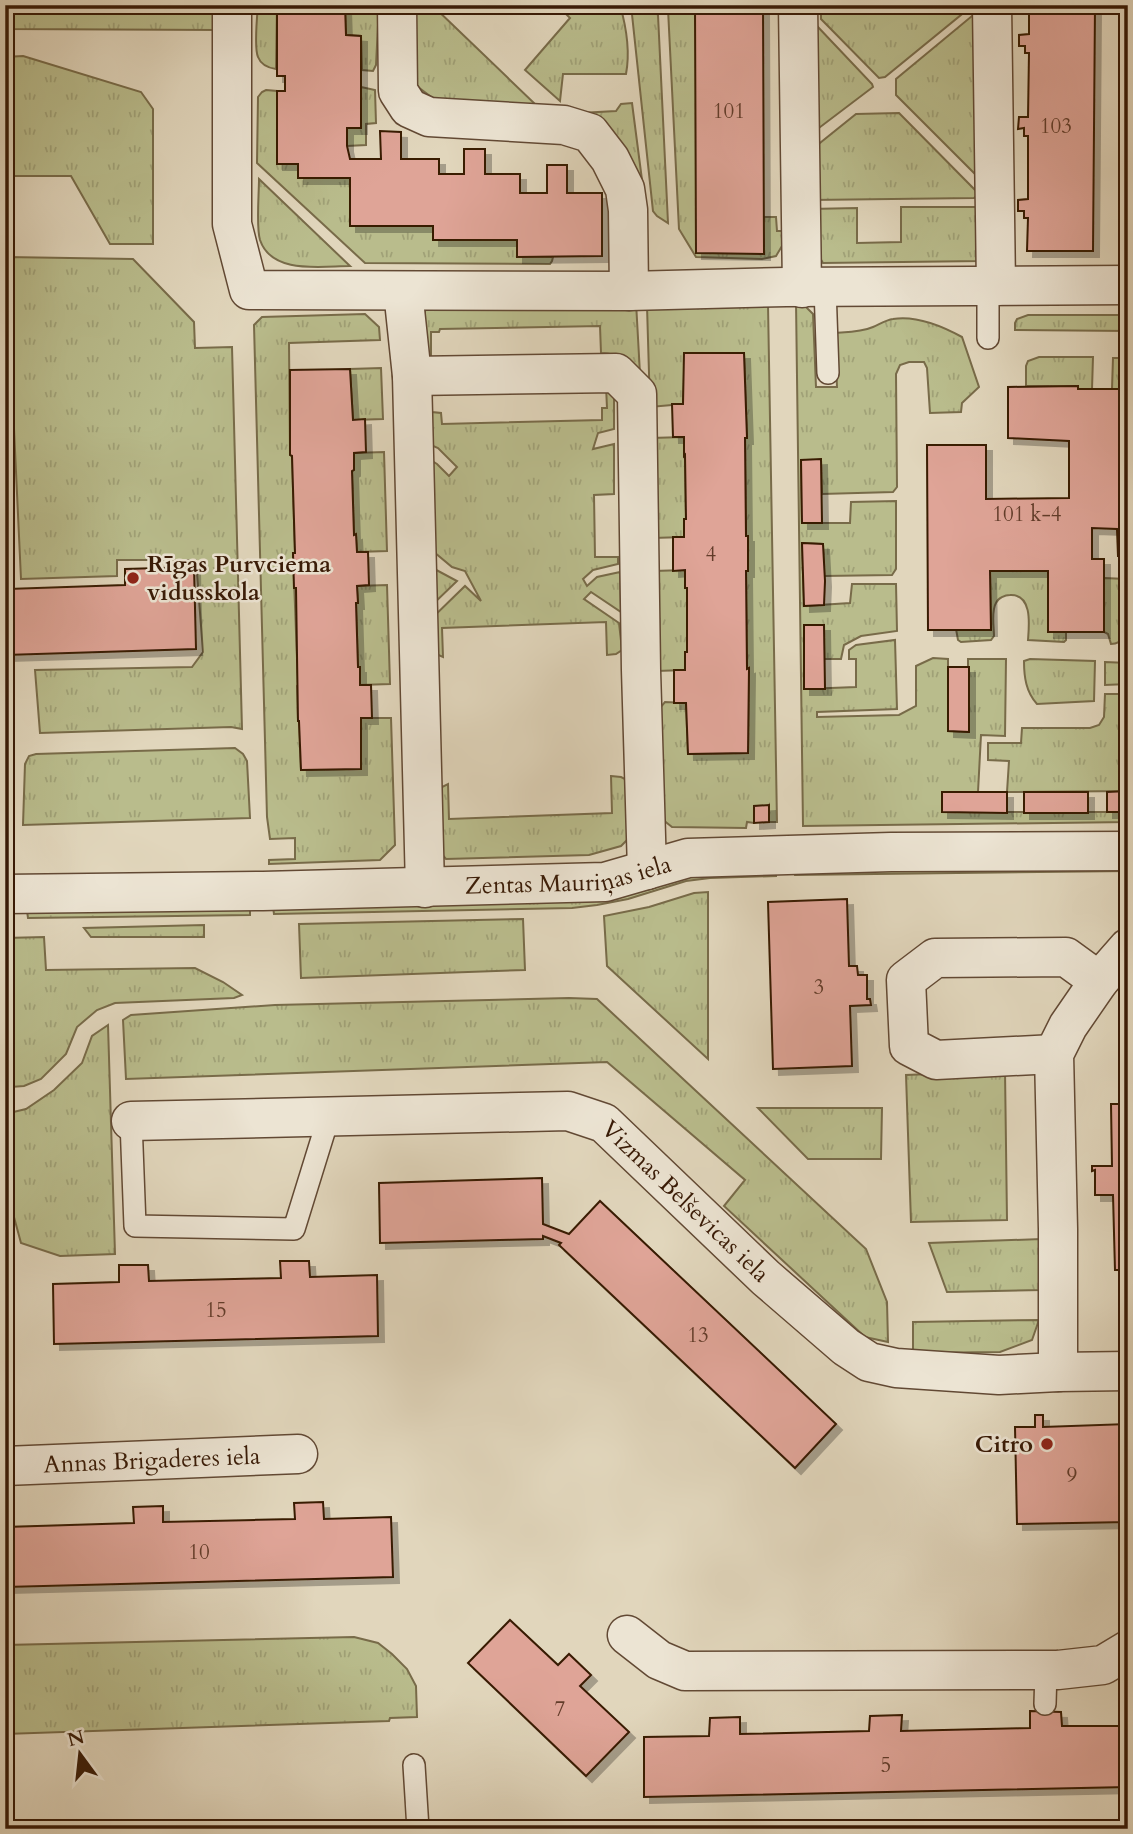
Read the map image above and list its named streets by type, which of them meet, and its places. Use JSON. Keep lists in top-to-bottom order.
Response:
{
  "streets": {
    "street": ["Zentas Mauriņas iela", "Vizmas Belševicas iela", "Annas Brigaderes iela"]
  },
  "places": ["Rīgas Purvciema vidusskola", "Citro"],
  "house_numbers": [
    "101",
    "103",
    "101 k-4",
    "4",
    "3",
    "15",
    "13",
    "9",
    "10",
    "7",
    "5"
  ],
  "north": "top"
}
